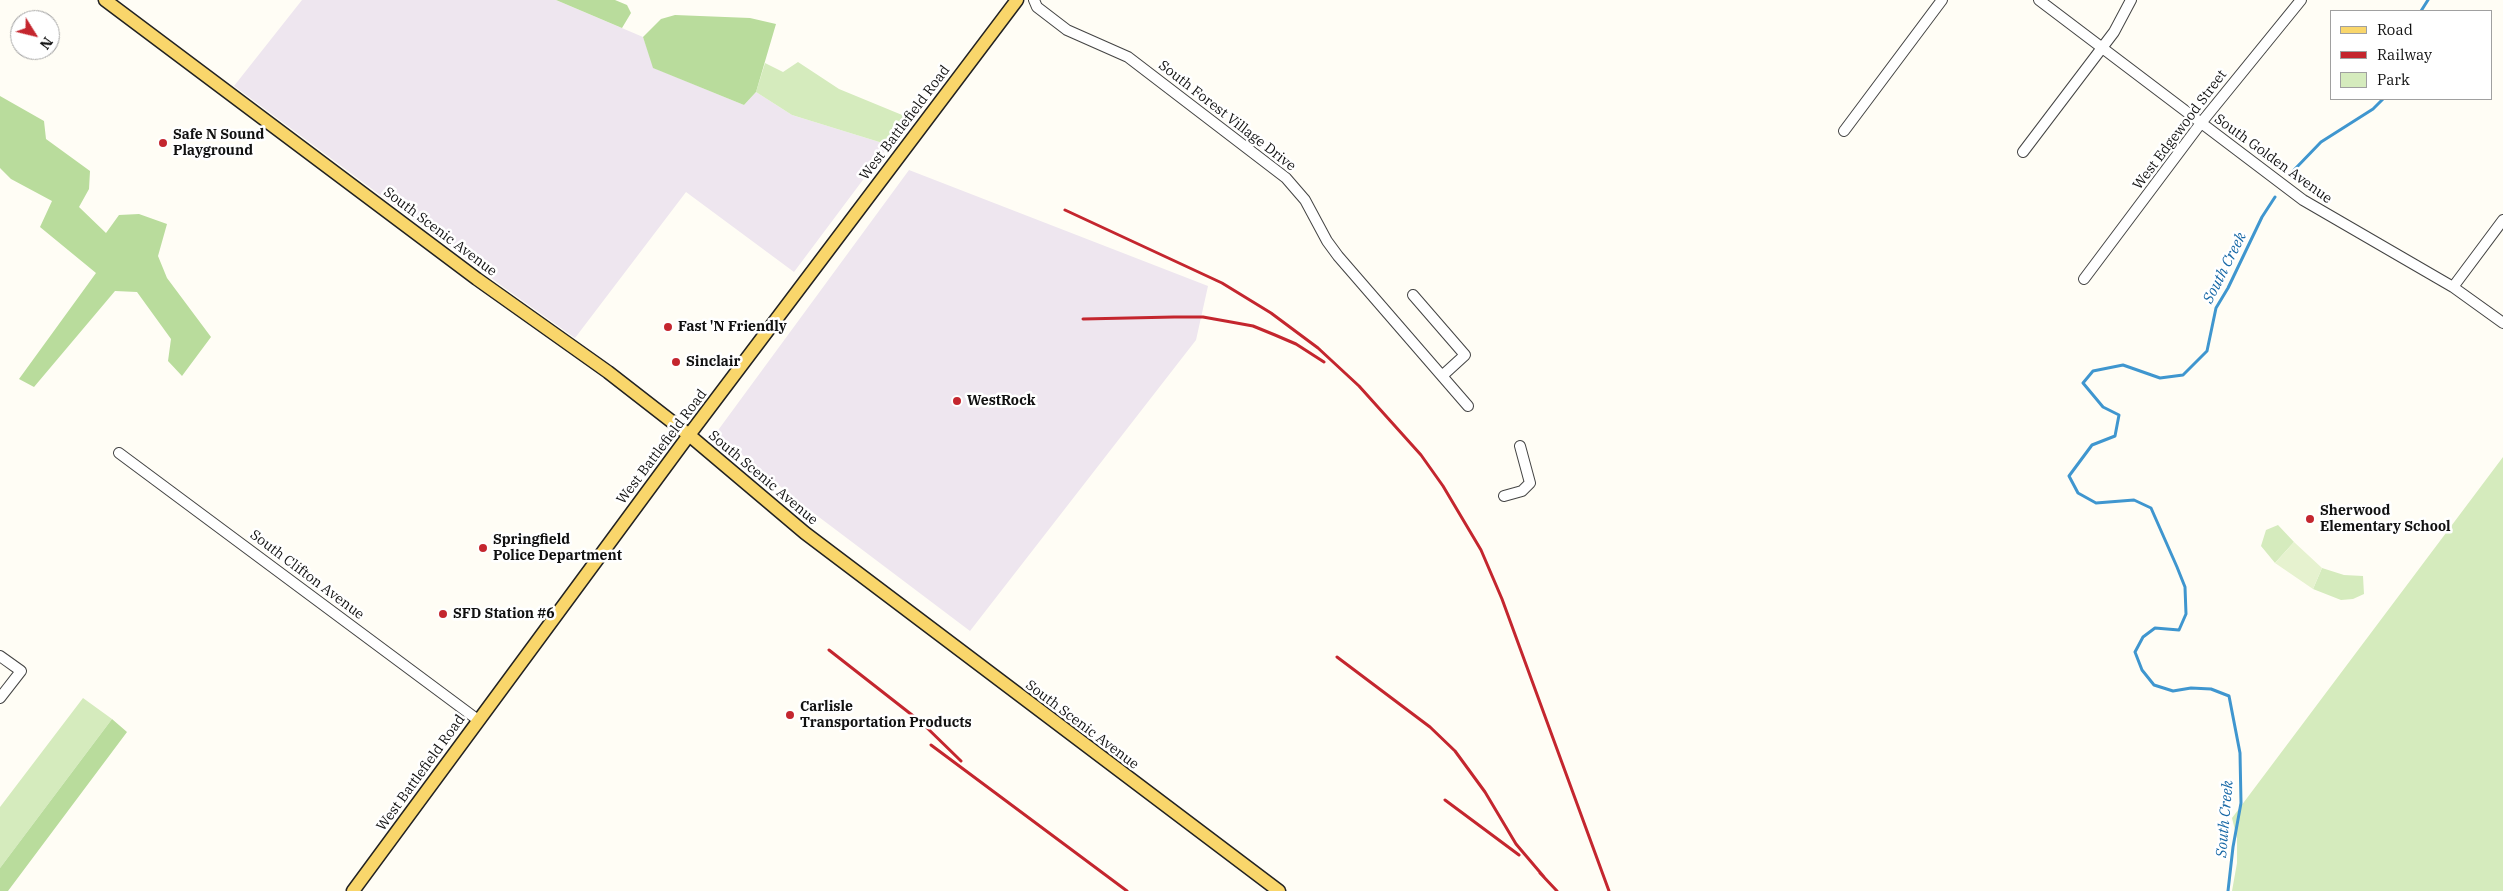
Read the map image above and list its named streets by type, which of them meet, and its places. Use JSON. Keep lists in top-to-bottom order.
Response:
{
  "streets": {
    "main road": ["West Battlefield Road", "South Scenic Avenue"],
    "street": [
      "South Forest Village Drive",
      "West Edgewood Street",
      "South Golden Avenue",
      "South Clifton Avenue"
    ]
  },
  "crossings": [
    ["West Battlefield Road", "South Scenic Avenue"],
    ["West Battlefield Road", "South Clifton Avenue"],
    ["West Edgewood Street", "South Golden Avenue"]
  ],
  "water": ["South Creek"],
  "places": [
    "Safe N Sound Playground",
    "Fast 'N Friendly",
    "Sinclair",
    "WestRock",
    "Sherwood Elementary School",
    "Springfield Police Department",
    "SFD Station #6",
    "Carlisle Transportation Products"
  ],
  "legend": ["Road", "Railway", "Park"],
  "north": "bottom right"
}
